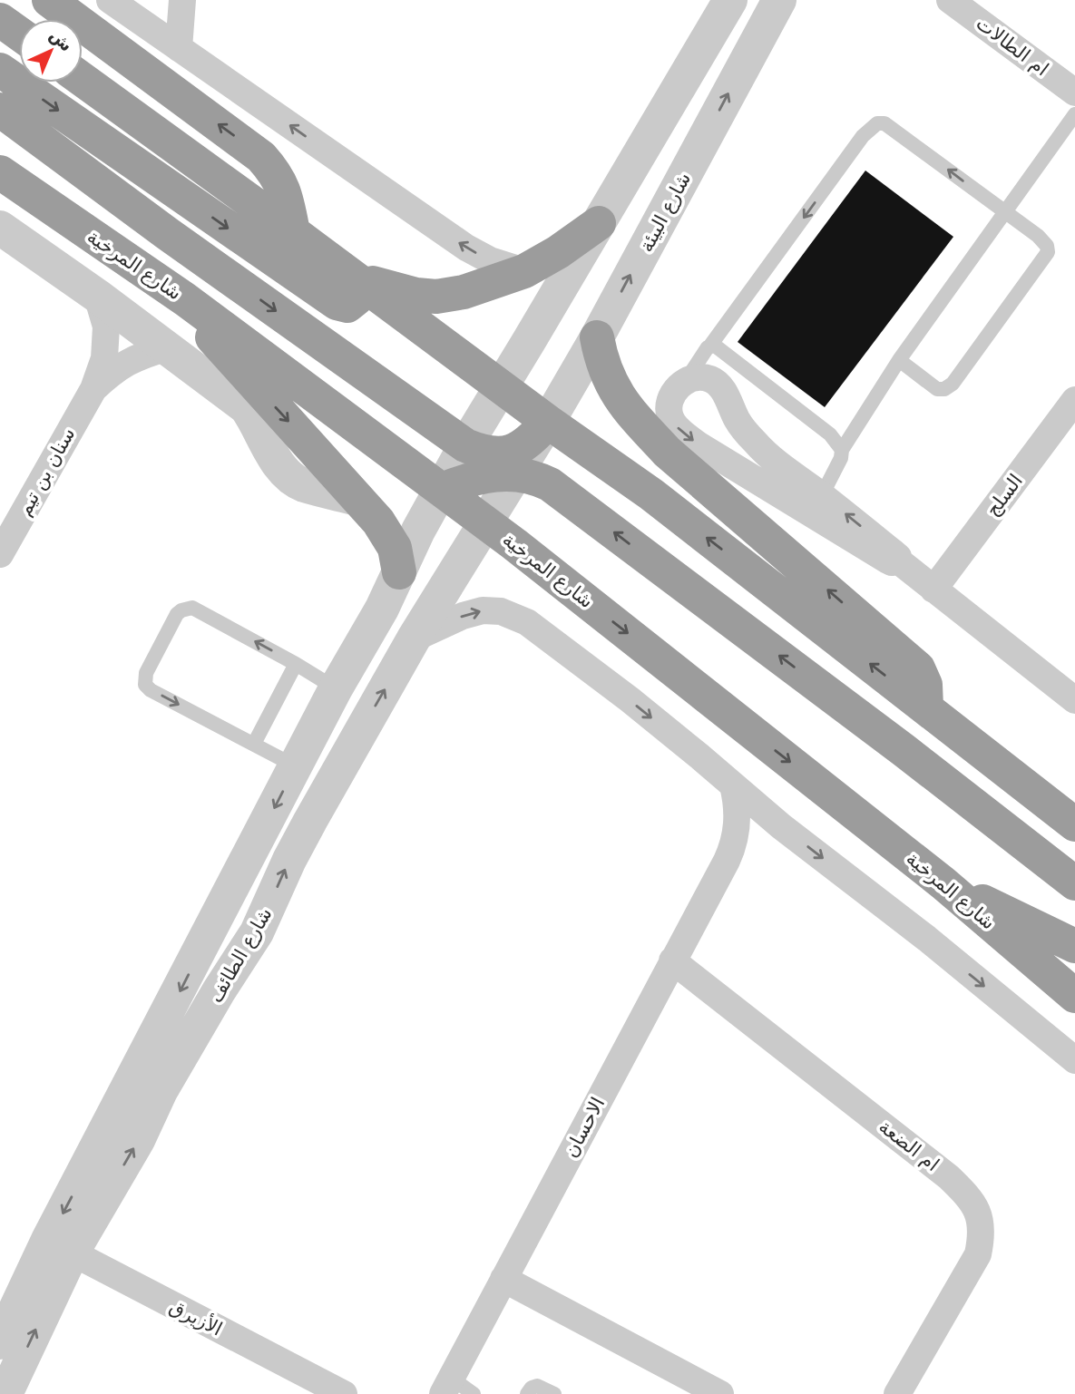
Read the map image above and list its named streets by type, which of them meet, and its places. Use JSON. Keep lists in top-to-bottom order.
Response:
{
  "streets": {
    "highway": ["شارع المرخية"],
    "street": [
      "ام الطالات",
      "شارع البيئة",
      "سنان بن تيم",
      "السلج",
      "شارع الطائف",
      "الاحسان",
      "ام الضعة",
      "الأزيرق"
    ]
  },
  "crossings": [
    ["شارع البيئة", "شارع الطائف"],
    ["شارع المرخية", "شارع الطائف"],
    ["شارع الطائف", "الأزيرق"],
    ["الاحسان", "ام الضعة"]
  ],
  "north": "top right"
}
